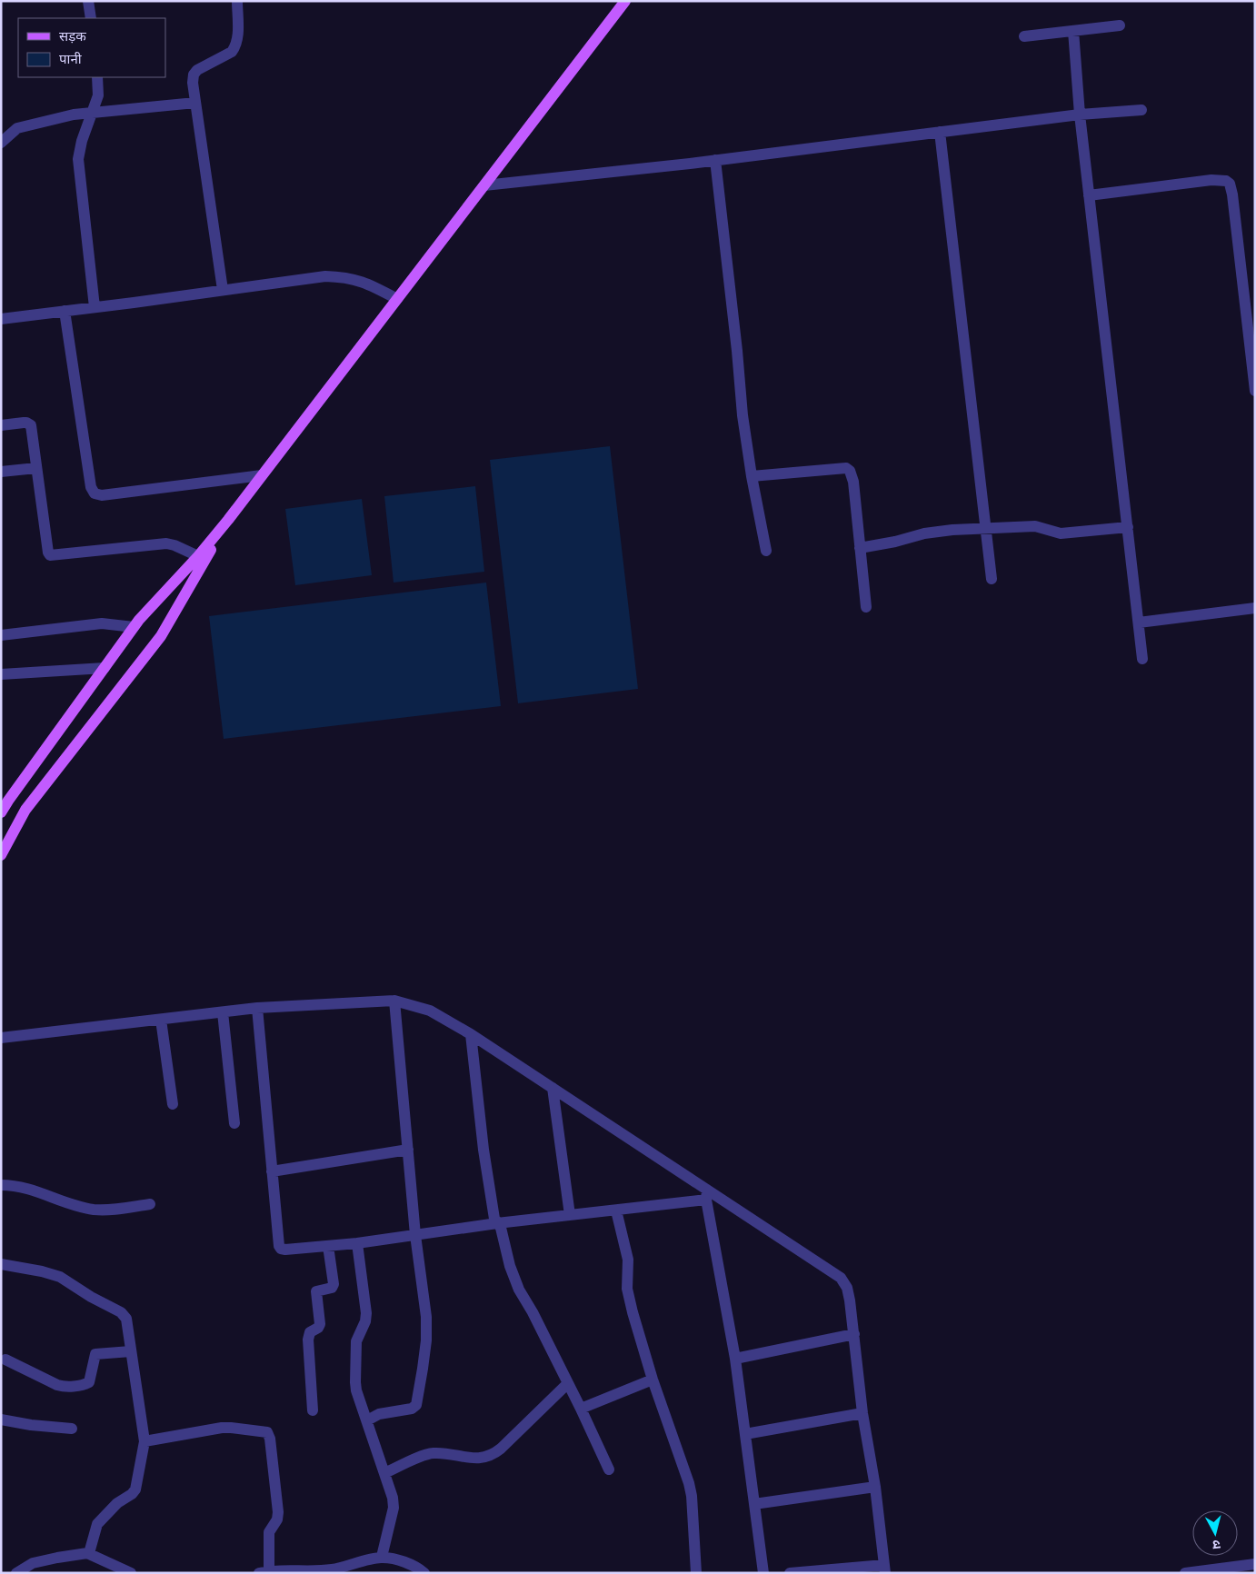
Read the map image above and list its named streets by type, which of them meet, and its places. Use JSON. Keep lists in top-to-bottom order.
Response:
{
  "legend": ["सड़क", "पानी"],
  "north": "bottom"
}
